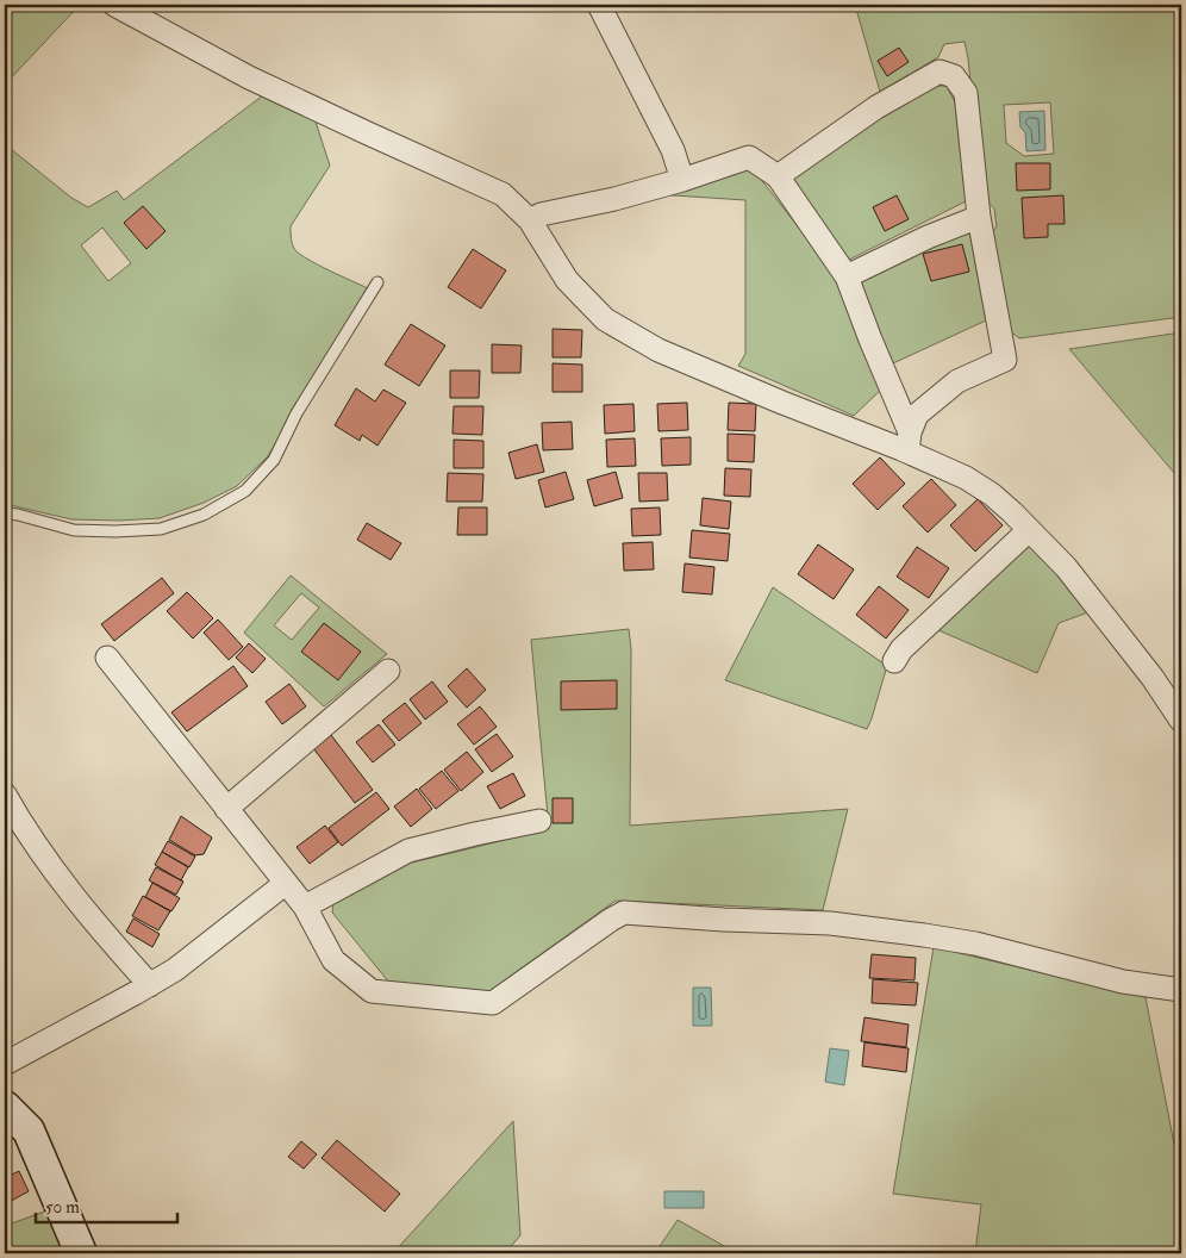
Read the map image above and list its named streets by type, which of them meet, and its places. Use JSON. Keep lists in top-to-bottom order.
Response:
{
  "scale_bar": "50 m"
}
